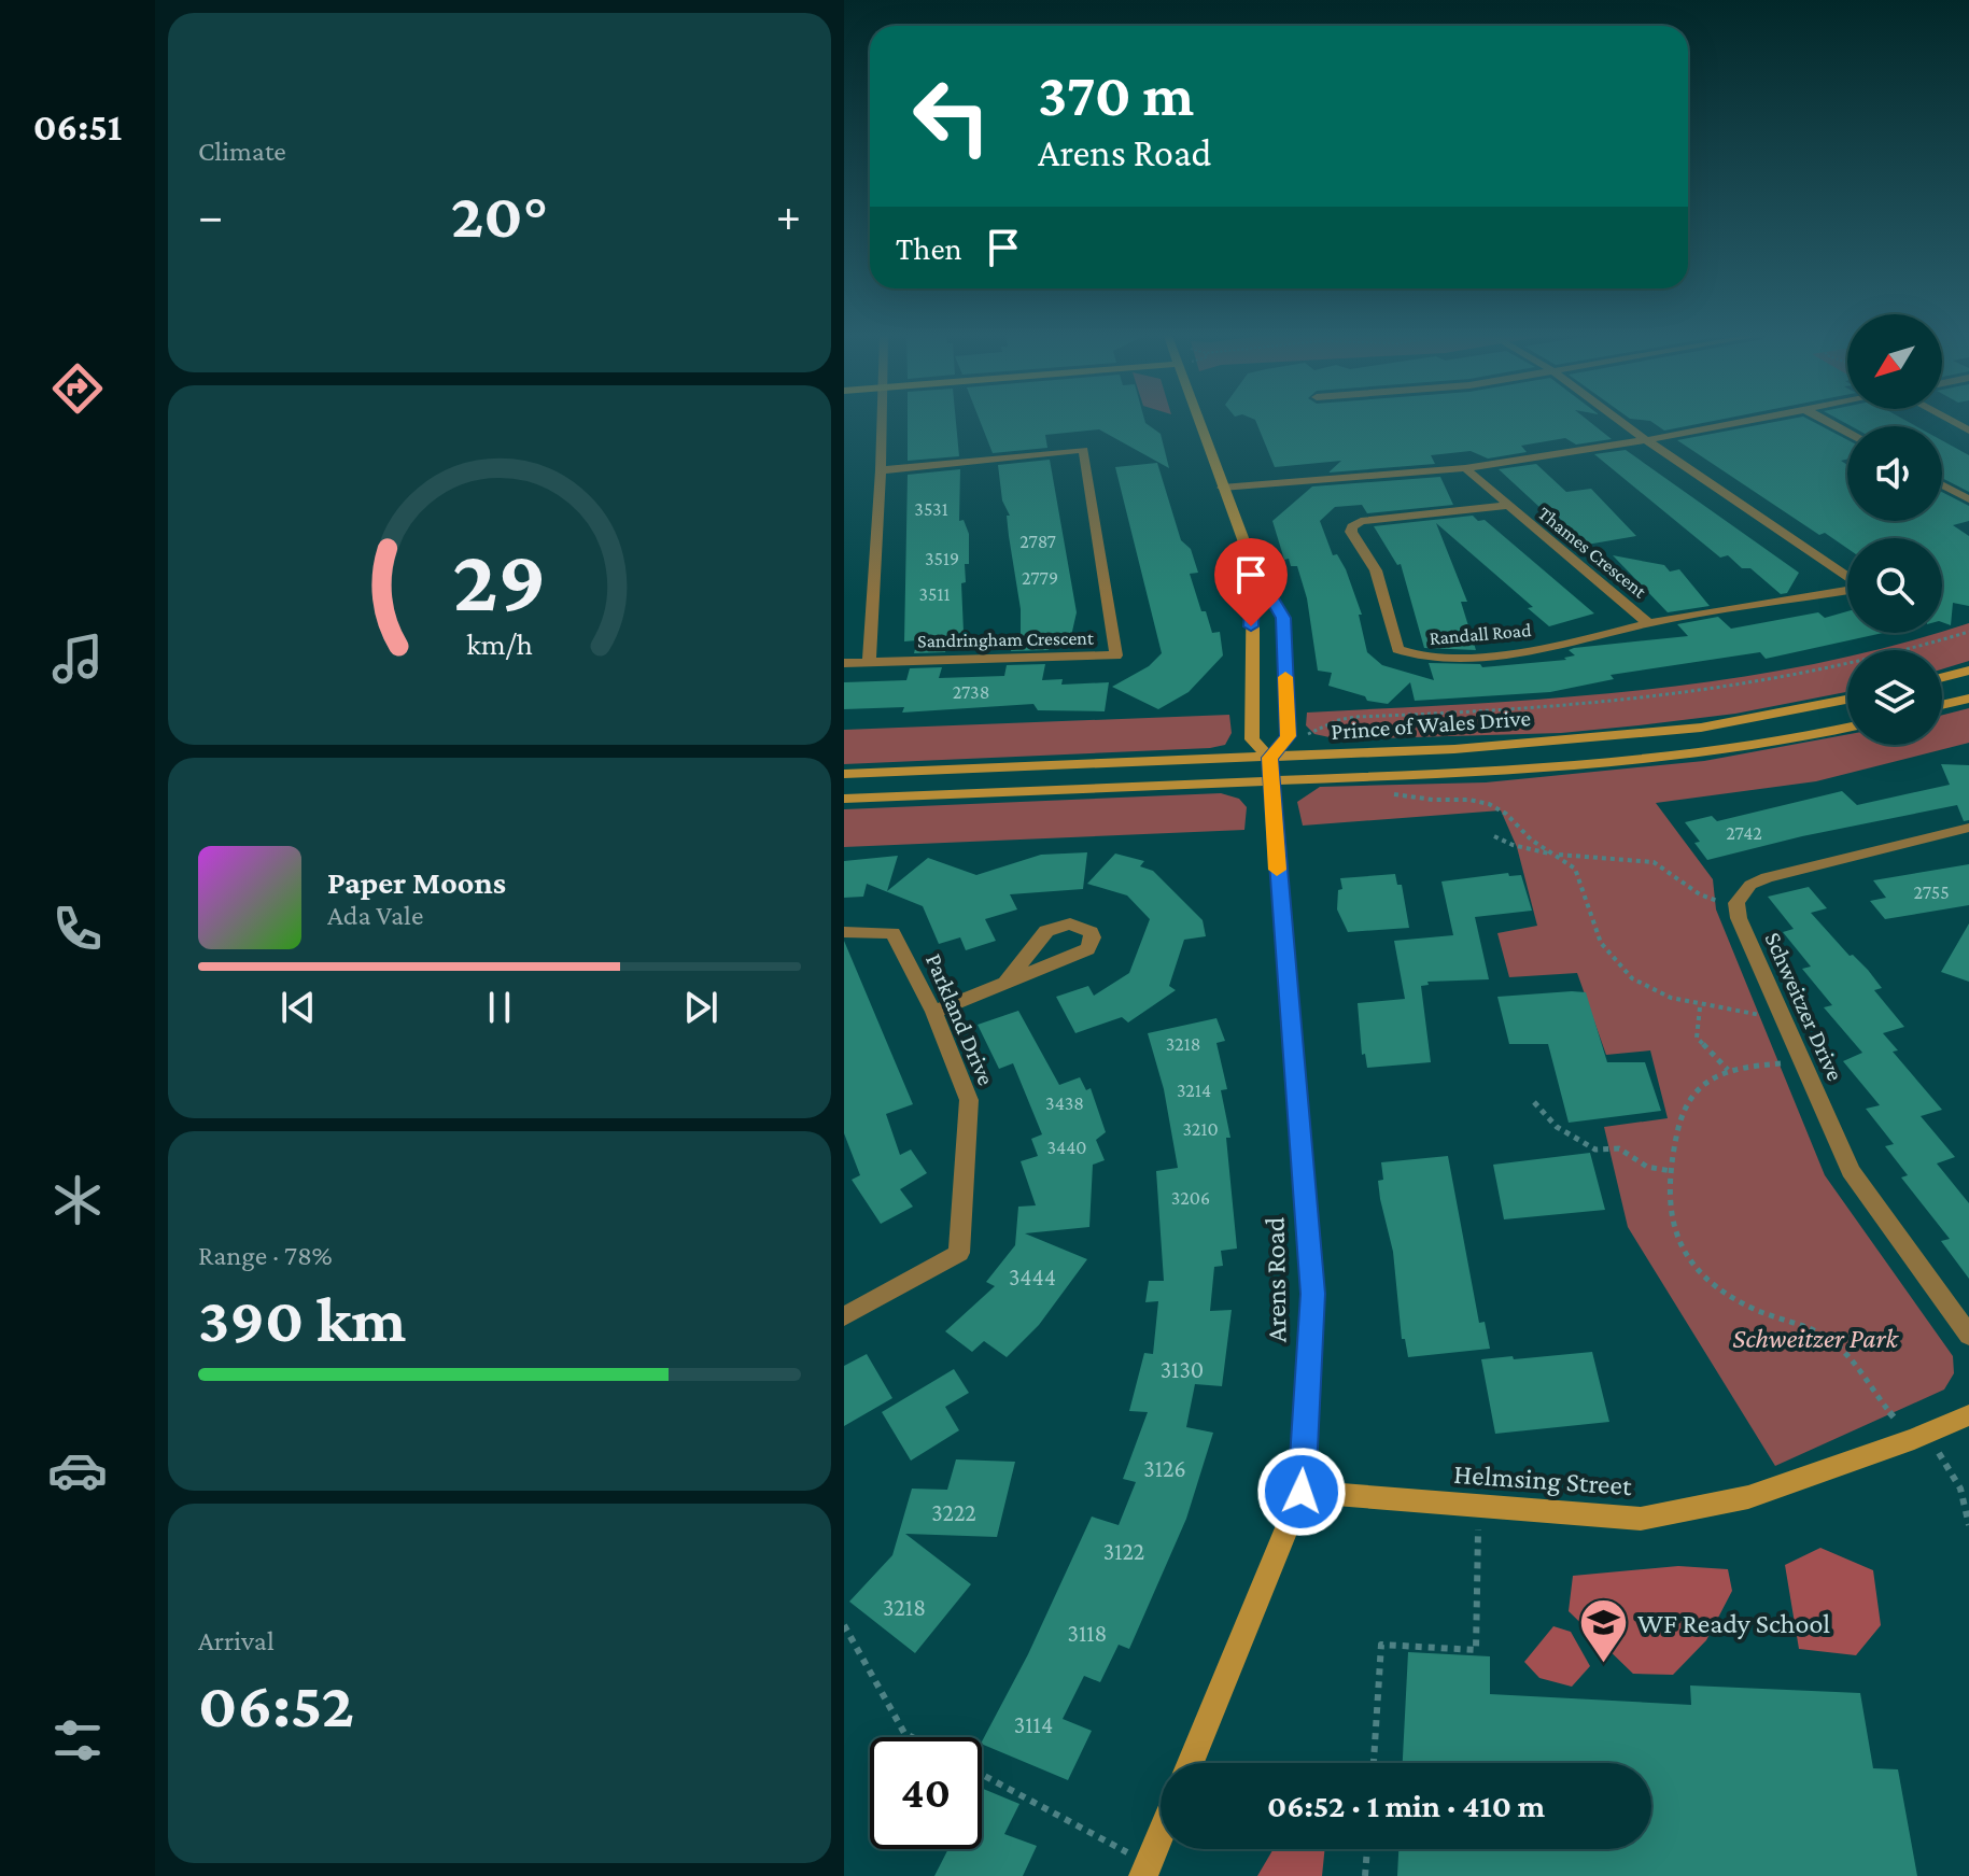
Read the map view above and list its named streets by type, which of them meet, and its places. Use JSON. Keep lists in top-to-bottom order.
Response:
{
  "streets": {
    "street": [
      "Thames Crescent",
      "Randall Road",
      "Sandringham Crescent",
      "Prince of Wales Drive",
      "Schweitzer Drive",
      "Parkland Drive",
      "Arens Road",
      "Helmsing Street"
    ]
  },
  "crossings": [
    ["Thames Crescent", "Randall Road"],
    ["Prince of Wales Drive", "Arens Road"],
    ["Arens Road", "Helmsing Street"]
  ],
  "parks": ["Schweitzer Park"],
  "places": {
    "school or university": ["WF Ready School"]
  },
  "house_numbers": [
    "3531",
    "2787",
    "3519",
    "2779",
    "3511",
    "2738",
    "2742",
    "2755",
    "3218",
    "3214",
    "3438",
    "3210",
    "3440",
    "3206",
    "3444",
    "3130",
    "3126",
    "3222",
    "3122",
    "3218",
    "3118",
    "3114"
  ],
  "north": "bottom left",
  "page": {
    "tabs": "06:51",
    "tile": [
      "Climate",
      ["Range · 78%", "390 km"],
      ["Arrival", "06:52"]
    ],
    "turn": ["370 m", "Arens Road"],
    "heat": ["−", "20°", "+"],
    "then": "Then",
    "song": ["Paper Moons", "Ada Vale"],
    "limit": "40",
    "trip": "06:52 · 1 min · 410 m",
    "gauge": ["29", "km/h"]
  }
}
